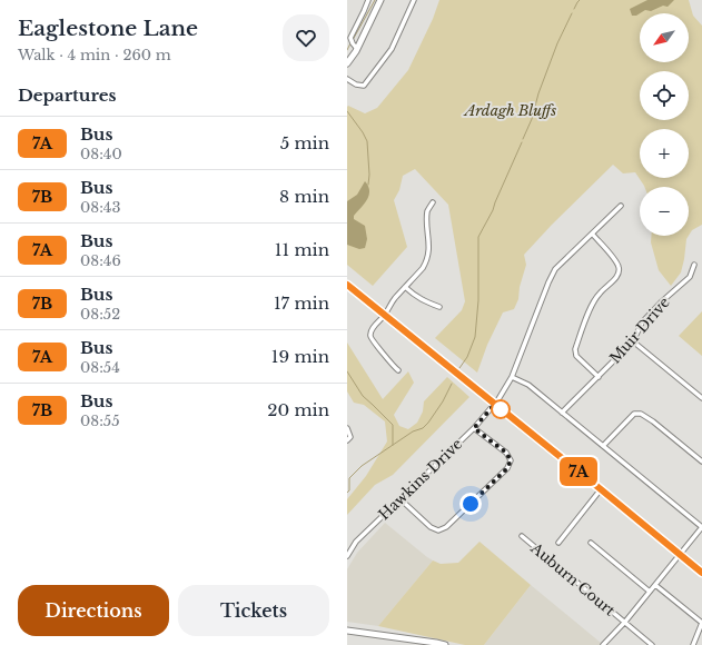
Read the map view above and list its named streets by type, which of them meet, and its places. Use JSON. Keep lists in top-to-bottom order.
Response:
{
  "streets": {
    "street": ["Muir Drive", "Hawkins Drive", "Auburn Court"]
  },
  "parks": ["Ardagh Bluffs"],
  "lines": ["bus line 7A"],
  "north": "bottom left",
  "page": {
    "heading": [
      ["Eaglestone Lane", "Walk · 4 min · 260 m"],
      "Departures"
    ],
    "on_map": "7A",
    "map_buttons": ["+", "−"],
    "list": [
      {
        "mark": "7A",
        "name": "Bus",
        "note": "08:40",
        "value": "5 min"
      },
      {
        "mark": "7B",
        "name": "Bus",
        "note": "08:43",
        "value": "8 min"
      },
      {
        "mark": "7A",
        "name": "Bus",
        "note": "08:46",
        "value": "11 min"
      },
      {
        "mark": "7B",
        "name": "Bus",
        "note": "08:52",
        "value": "17 min"
      },
      {
        "mark": "7A",
        "name": "Bus",
        "note": "08:54",
        "value": "19 min"
      },
      {
        "mark": "7B",
        "name": "Bus",
        "note": "08:55",
        "value": "20 min"
      }
    ],
    "buttons": ["Directions", "Tickets"]
  }
}
